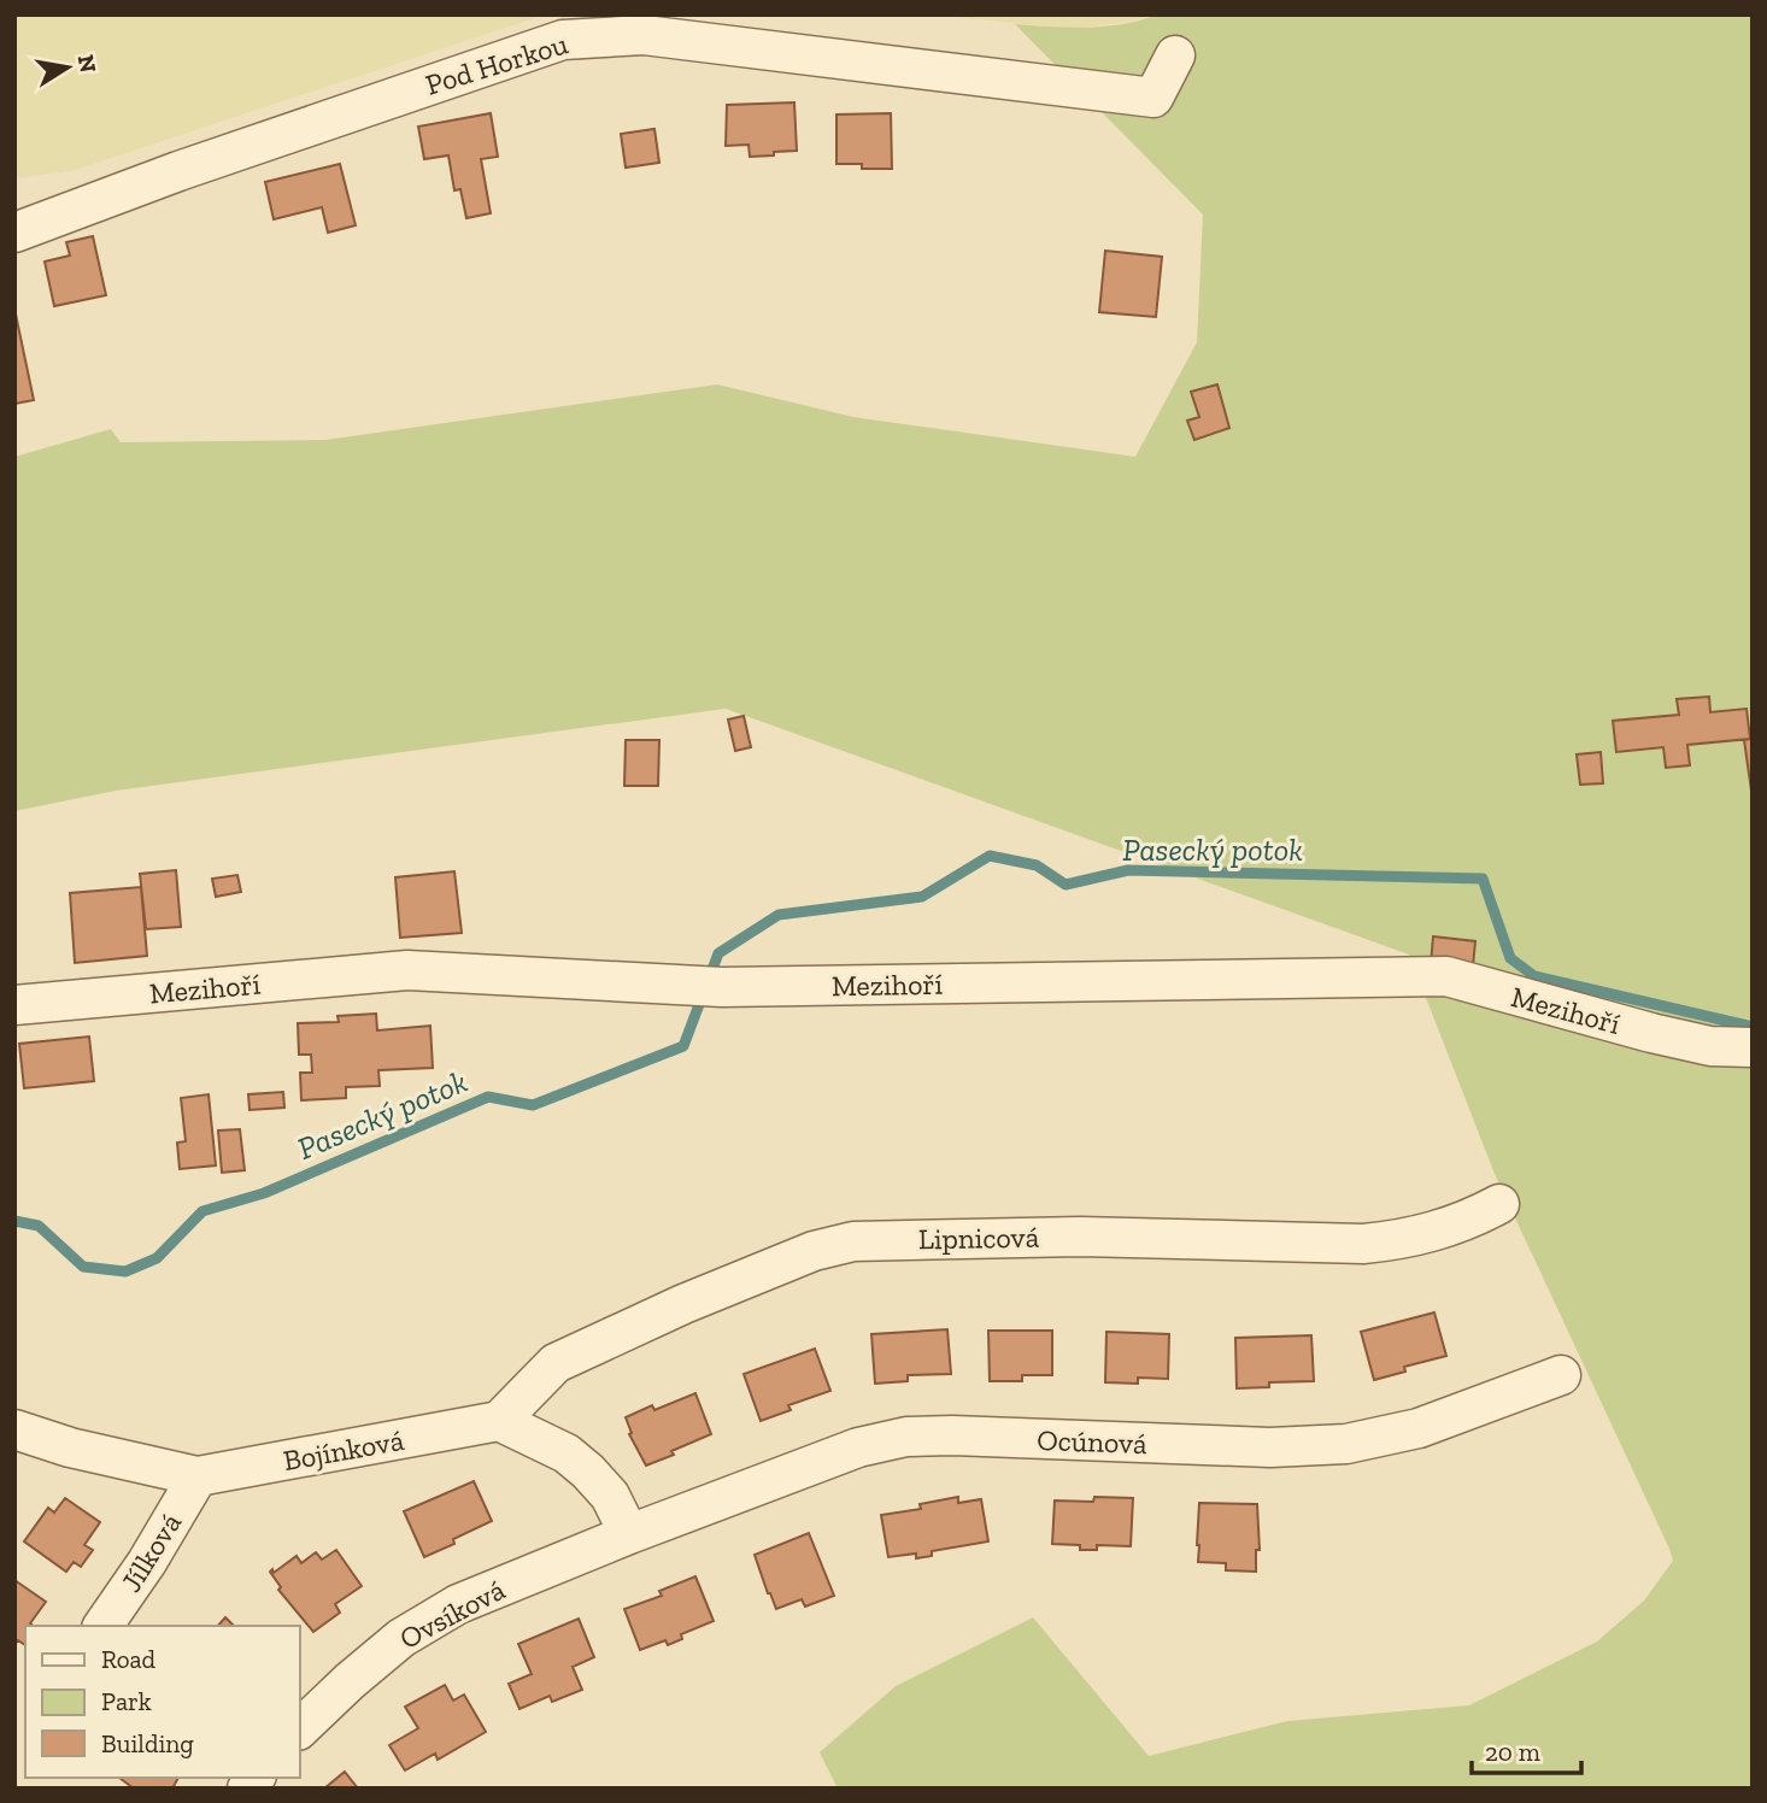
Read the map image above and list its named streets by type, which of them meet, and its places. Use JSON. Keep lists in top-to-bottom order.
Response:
{
  "streets": {
    "street": [
      "Pod Horkou",
      "Mezihoří",
      "Lipnicová",
      "Ocúnová",
      "Bojínková",
      "Jílková",
      "Ovsíková"
    ]
  },
  "crossings": [
    ["Lipnicová", "Bojínková"],
    ["Ocúnová", "Ovsíková"],
    ["Bojínková", "Jílková"]
  ],
  "water": ["Pasecký potok"],
  "legend": ["Road", "Park", "Building"],
  "scale_bar": "20 m",
  "north": "right"
}
